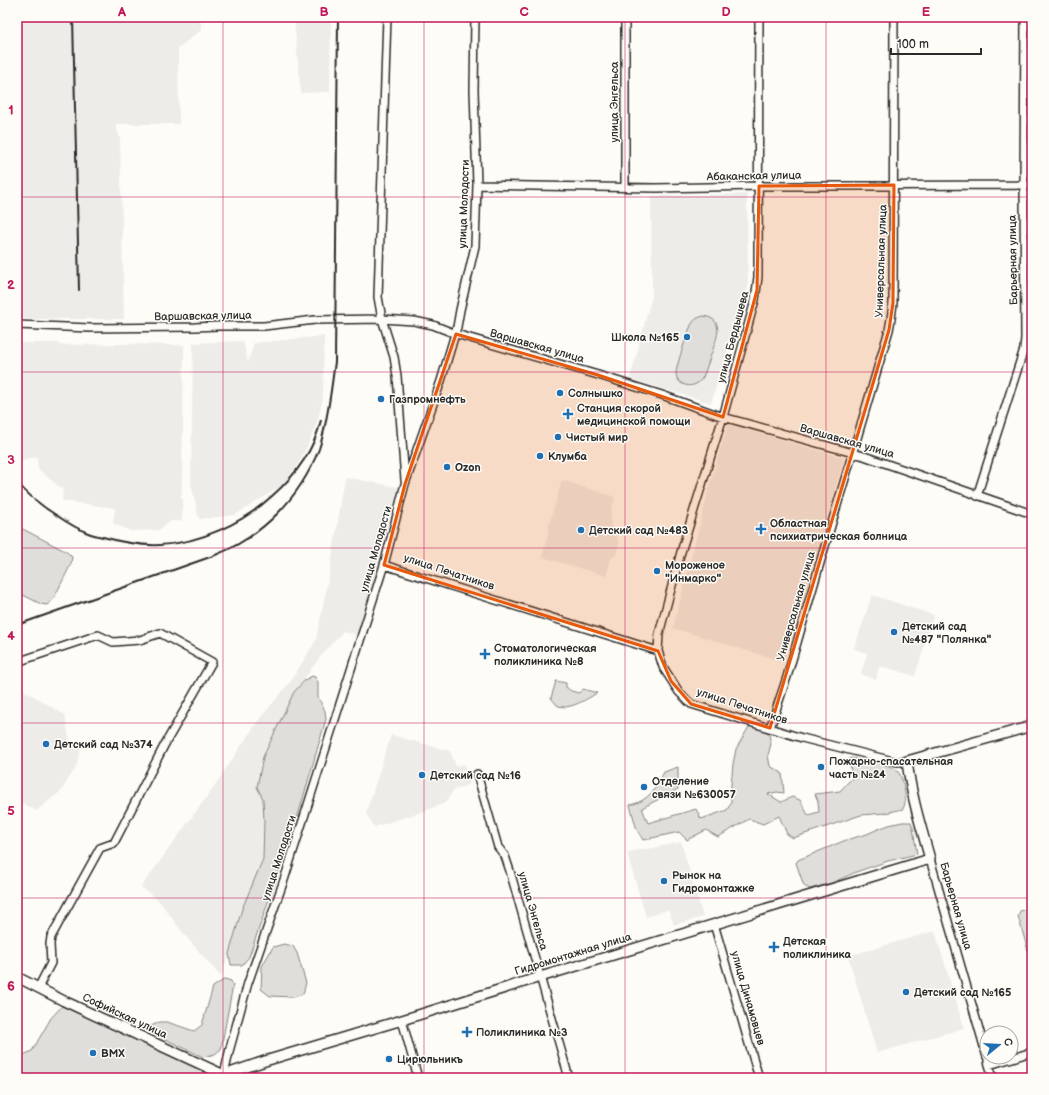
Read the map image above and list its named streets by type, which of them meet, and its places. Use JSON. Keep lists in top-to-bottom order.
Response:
{
  "streets": {
    "main road": [
      "Барьерная улица",
      "улица Печатников",
      "Гидромонтажная улица",
      "Софийская улица"
    ],
    "street": [
      "улица Энгельса",
      "Абаканская улица",
      "улица Молодости",
      "Универсальная улица",
      "Варшавская улица",
      "улица Бердышева",
      "улица Динамовцев"
    ]
  },
  "crossings": [
    ["улица Энгельса", "Абаканская улица"],
    ["улица Энгельса", "Гидромонтажная улица"],
    ["Абаканская улица", "улица Молодости"],
    ["Абаканская улица", "Барьерная улица"],
    ["Абаканская улица", "Универсальная улица"],
    ["Абаканская улица", "улица Бердышева"],
    ["улица Молодости", "Варшавская улица"],
    ["улица Молодости", "улица Печатников"],
    ["улица Молодости", "Гидромонтажная улица"],
    ["улица Молодости", "Софийская улица"],
    ["Барьерная улица", "Варшавская улица"],
    ["Барьерная улица", "улица Печатников"],
    ["Барьерная улица", "Гидромонтажная улица"],
    ["Универсальная улица", "Варшавская улица"],
    ["Универсальная улица", "улица Печатников"],
    ["Варшавская улица", "улица Бердышева"],
    ["улица Бердышева", "улица Печатников"],
    ["Гидромонтажная улица", "улица Динамовцев"],
    ["Гидромонтажная улица", "Софийская улица"]
  ],
  "places": {
    "other": [
      "Школа №165",
      "Солнышко",
      "Газпромнефть",
      "Чистый мир",
      "Клумба",
      "Ozon",
      "Детский сад №483",
      "Мороженое \"Инмарко\"",
      "Детский сад №487 \"Полянка\"",
      "Детский сад №374",
      "Пожарно-спасательная часть №24",
      "Детский сад №16",
      "Отделение связи №630057",
      "Рынок на Гидромонтажке",
      "Детский сад №165",
      "BMX",
      "Цирюльникъ"
    ],
    "health": [
      "Станция скорой медицинской помощи",
      "Областная психиатрическая болница",
      "Стоматологическая поликлиника №8",
      "Детская поликлиника",
      "Поликлиника №3"
    ]
  },
  "scale_bar": "100 m",
  "north": "right",
  "grid": {
    "columns": [
      "A",
      "B",
      "C",
      "D",
      "E"
    ],
    "rows": [
      "1",
      "2",
      "3",
      "4",
      "5",
      "6"
    ]
  }
}
